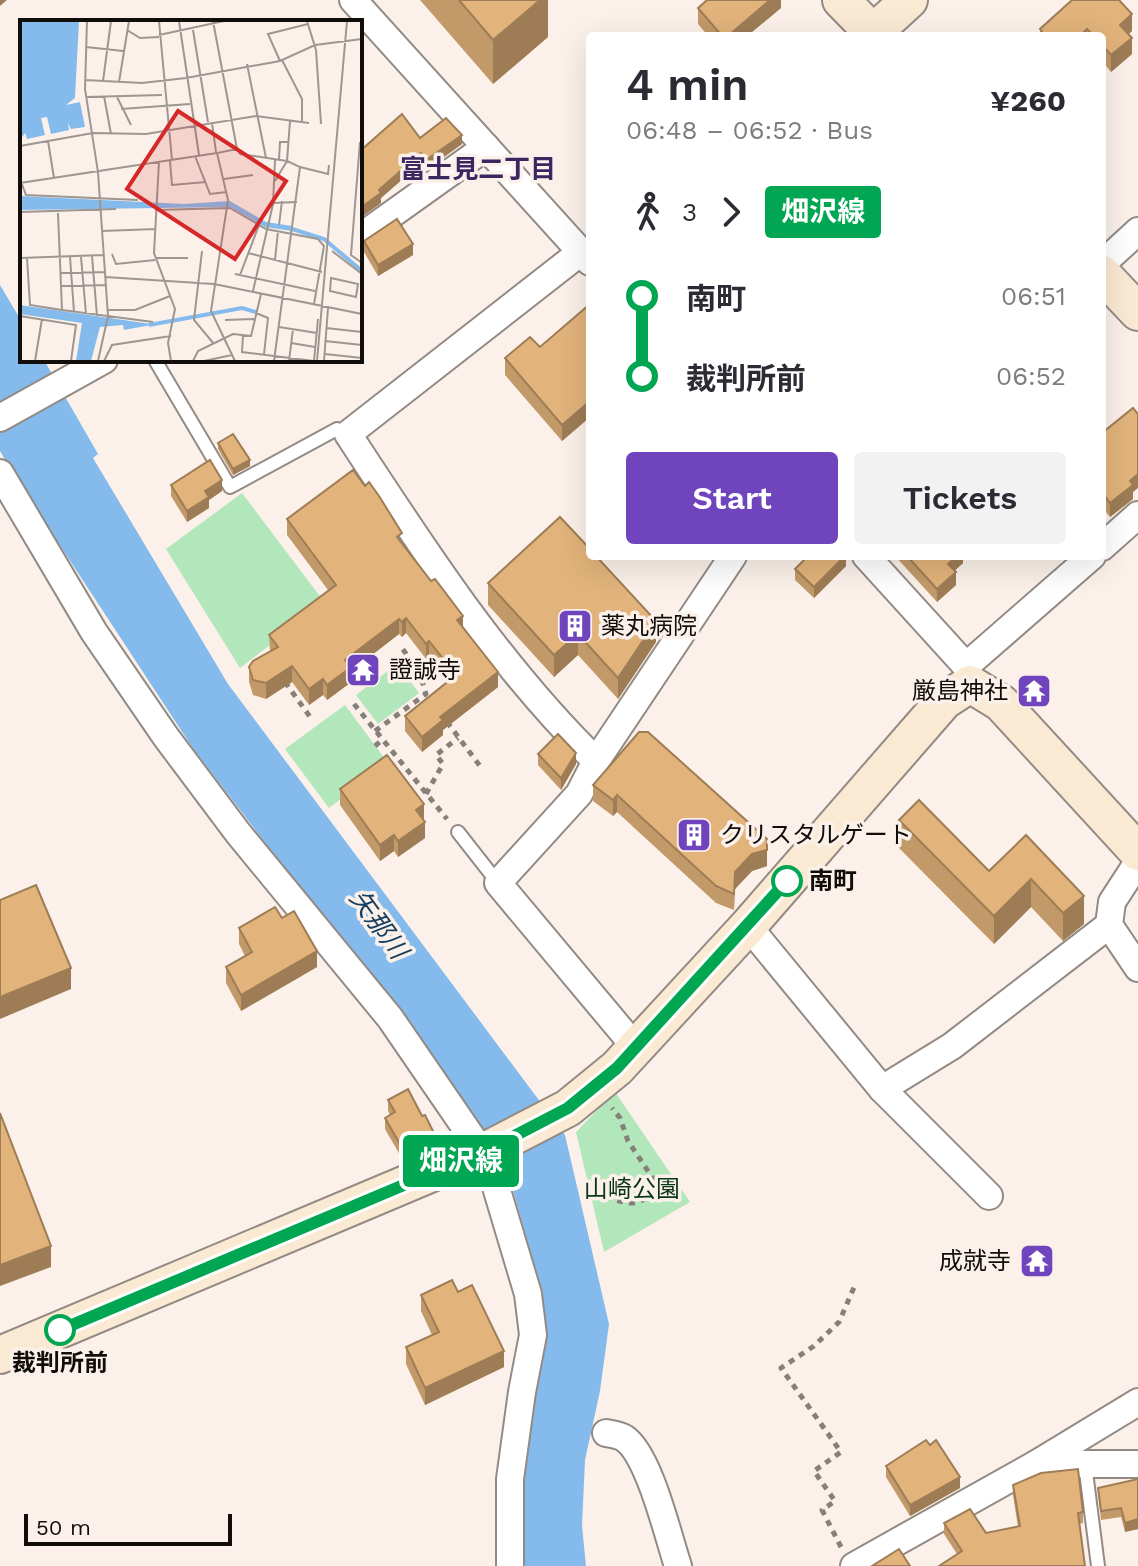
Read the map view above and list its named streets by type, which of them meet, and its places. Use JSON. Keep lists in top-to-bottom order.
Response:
{
  "districts": ["富士見二丁目"],
  "water": ["矢那川"],
  "parks": ["山崎公園"],
  "places": {
    "building": ["薬丸病院", "クリスタルゲート"],
    "temple": ["證誠寺", "厳島神社", "成就寺"],
    "other": ["南町", "裁判所前"]
  },
  "lines": ["bus line 畑沢線"],
  "scale_bar": "50 m",
  "page": {
    "on_map": "畑沢線",
    "heading": ["4 min", "06:48 – 06:52 · Bus", "¥260"],
    "legs": ["3", "畑沢線"],
    "list": [
      {
        "name": "南町",
        "value": "06:51"
      },
      {
        "name": "裁判所前",
        "value": "06:52"
      }
    ],
    "buttons": ["Start", "Tickets"],
    "scale": "50 m"
  }
}
